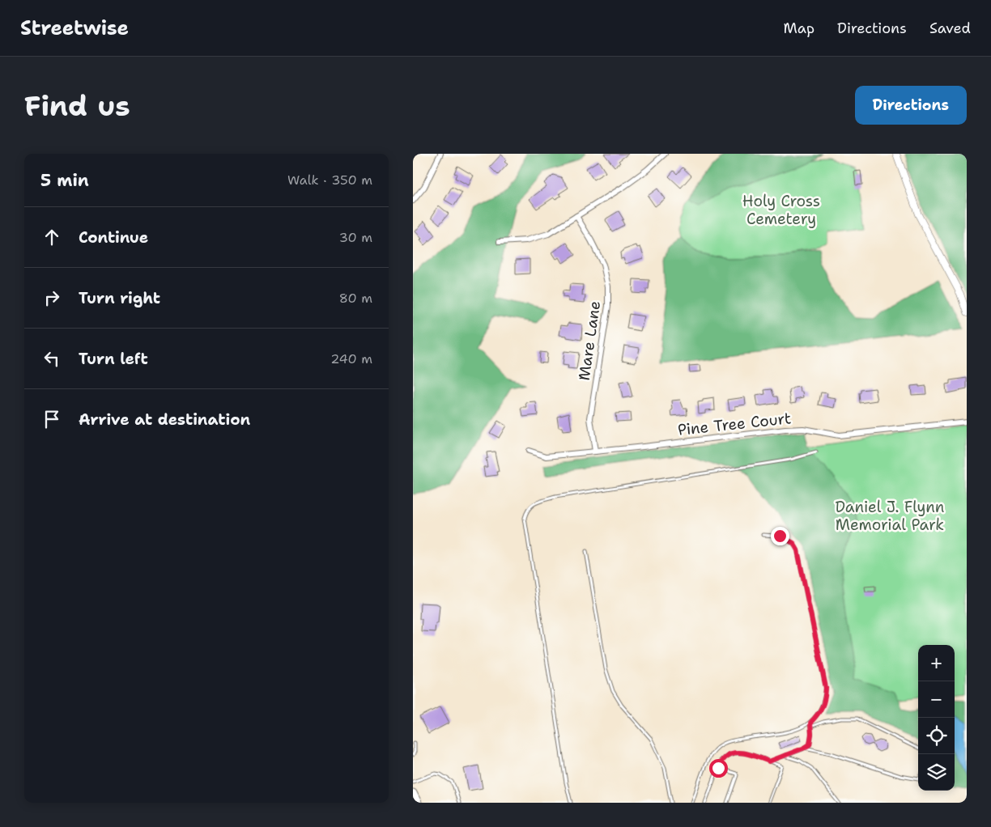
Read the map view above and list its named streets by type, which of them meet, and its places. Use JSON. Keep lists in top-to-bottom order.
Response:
{
  "streets": {
    "street": ["Mare Lane", "Pine Tree Court"]
  },
  "crossings": [
    ["Mare Lane", "Pine Tree Court"]
  ],
  "parks": ["Holy Cross Cemetery", "Daniel J. Flynn Memorial Park"],
  "page": {
    "header": "Streetwise",
    "nav": ["Map", "Directions", "Saved"],
    "buttons": "Directions",
    "title": "Find us",
    "heading": ["5 min", "Walk · 350 m"],
    "list": [
      ["Continue", "30 m"],
      ["Turn right", "80 m"],
      ["Turn left", "240 m"],
      "Arrive at destination"
    ],
    "map_buttons": ["+", "−"]
  }
}
